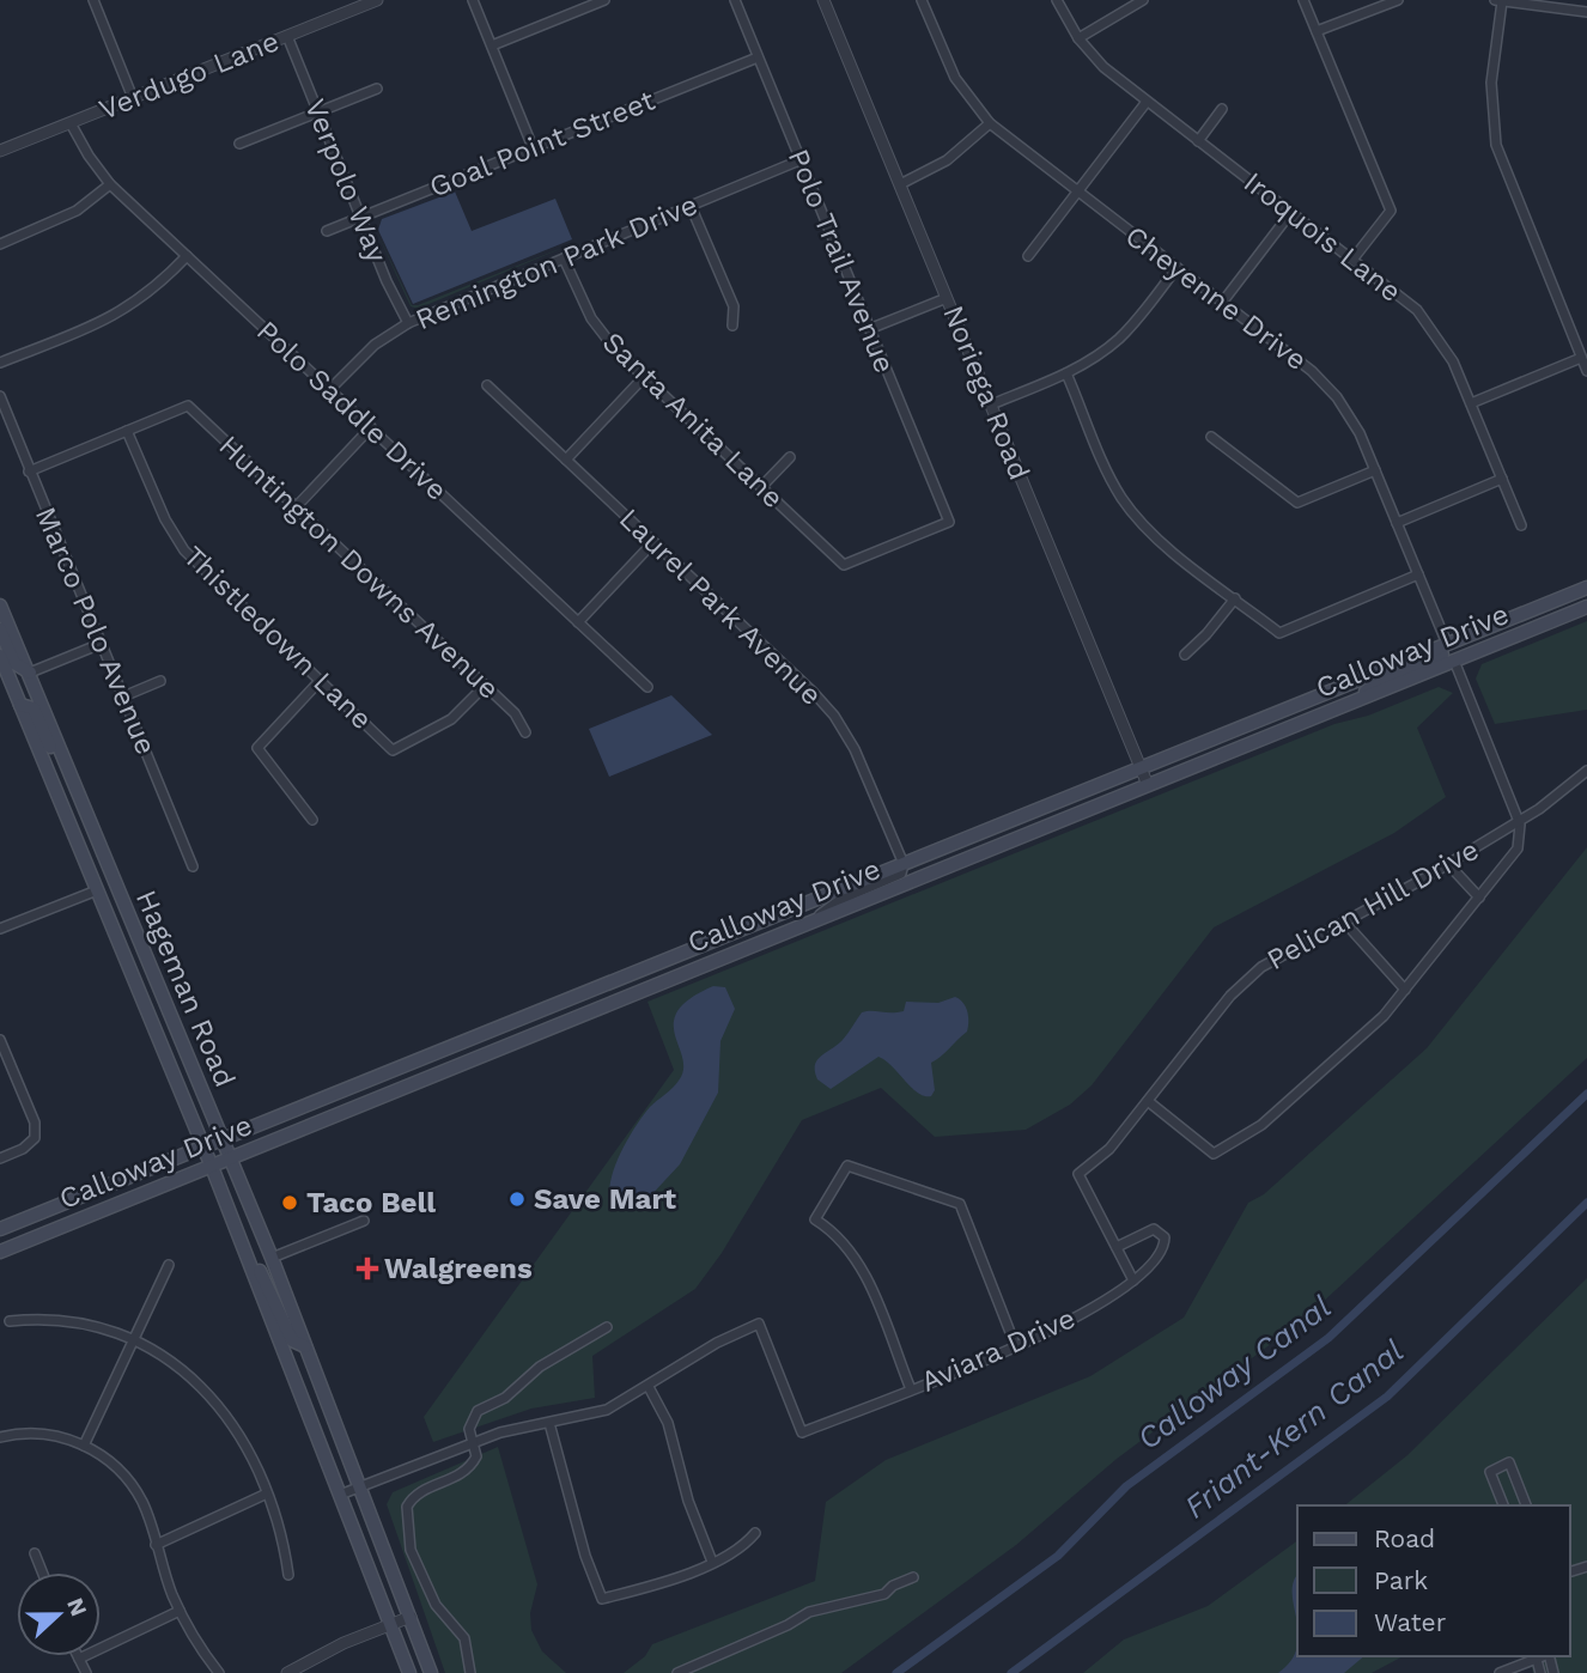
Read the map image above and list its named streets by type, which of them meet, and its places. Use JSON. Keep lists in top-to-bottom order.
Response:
{
  "streets": {
    "main road": ["Calloway Drive", "Hageman Road"],
    "street": [
      "Verdugo Lane",
      "Goal Point Street",
      "Verpolo Way",
      "Iroquois Lane",
      "Polo Trail Avenue",
      "Remington Park Drive",
      "Cheyenne Drive",
      "Noriega Road",
      "Polo Saddle Drive",
      "Santa Anita Lane",
      "Huntington Downs Avenue",
      "Laurel Park Avenue",
      "Marco Polo Avenue",
      "Thistledown Lane",
      "Pelican Hill Drive",
      "Aviara Drive"
    ]
  },
  "crossings": [
    ["Verdugo Lane", "Verpolo Way"],
    ["Verdugo Lane", "Polo Saddle Drive"],
    ["Goal Point Street", "Verpolo Way"],
    ["Goal Point Street", "Polo Trail Avenue"],
    ["Verpolo Way", "Remington Park Drive"],
    ["Polo Trail Avenue", "Remington Park Drive"],
    ["Polo Trail Avenue", "Santa Anita Lane"],
    ["Remington Park Drive", "Polo Saddle Drive"],
    ["Remington Park Drive", "Santa Anita Lane"],
    ["Cheyenne Drive", "Calloway Drive"],
    ["Noriega Road", "Calloway Drive"],
    ["Huntington Downs Avenue", "Thistledown Lane"],
    ["Laurel Park Avenue", "Calloway Drive"],
    ["Calloway Drive", "Hageman Road"],
    ["Pelican Hill Drive", "Aviara Drive"]
  ],
  "water": ["Calloway Canal", "Friant-Kern Canal"],
  "places": {
    "other": ["Save Mart", "Taco Bell"],
    "health": ["Walgreens"]
  },
  "legend": ["Road", "Park", "Water"],
  "north": "right"
}
